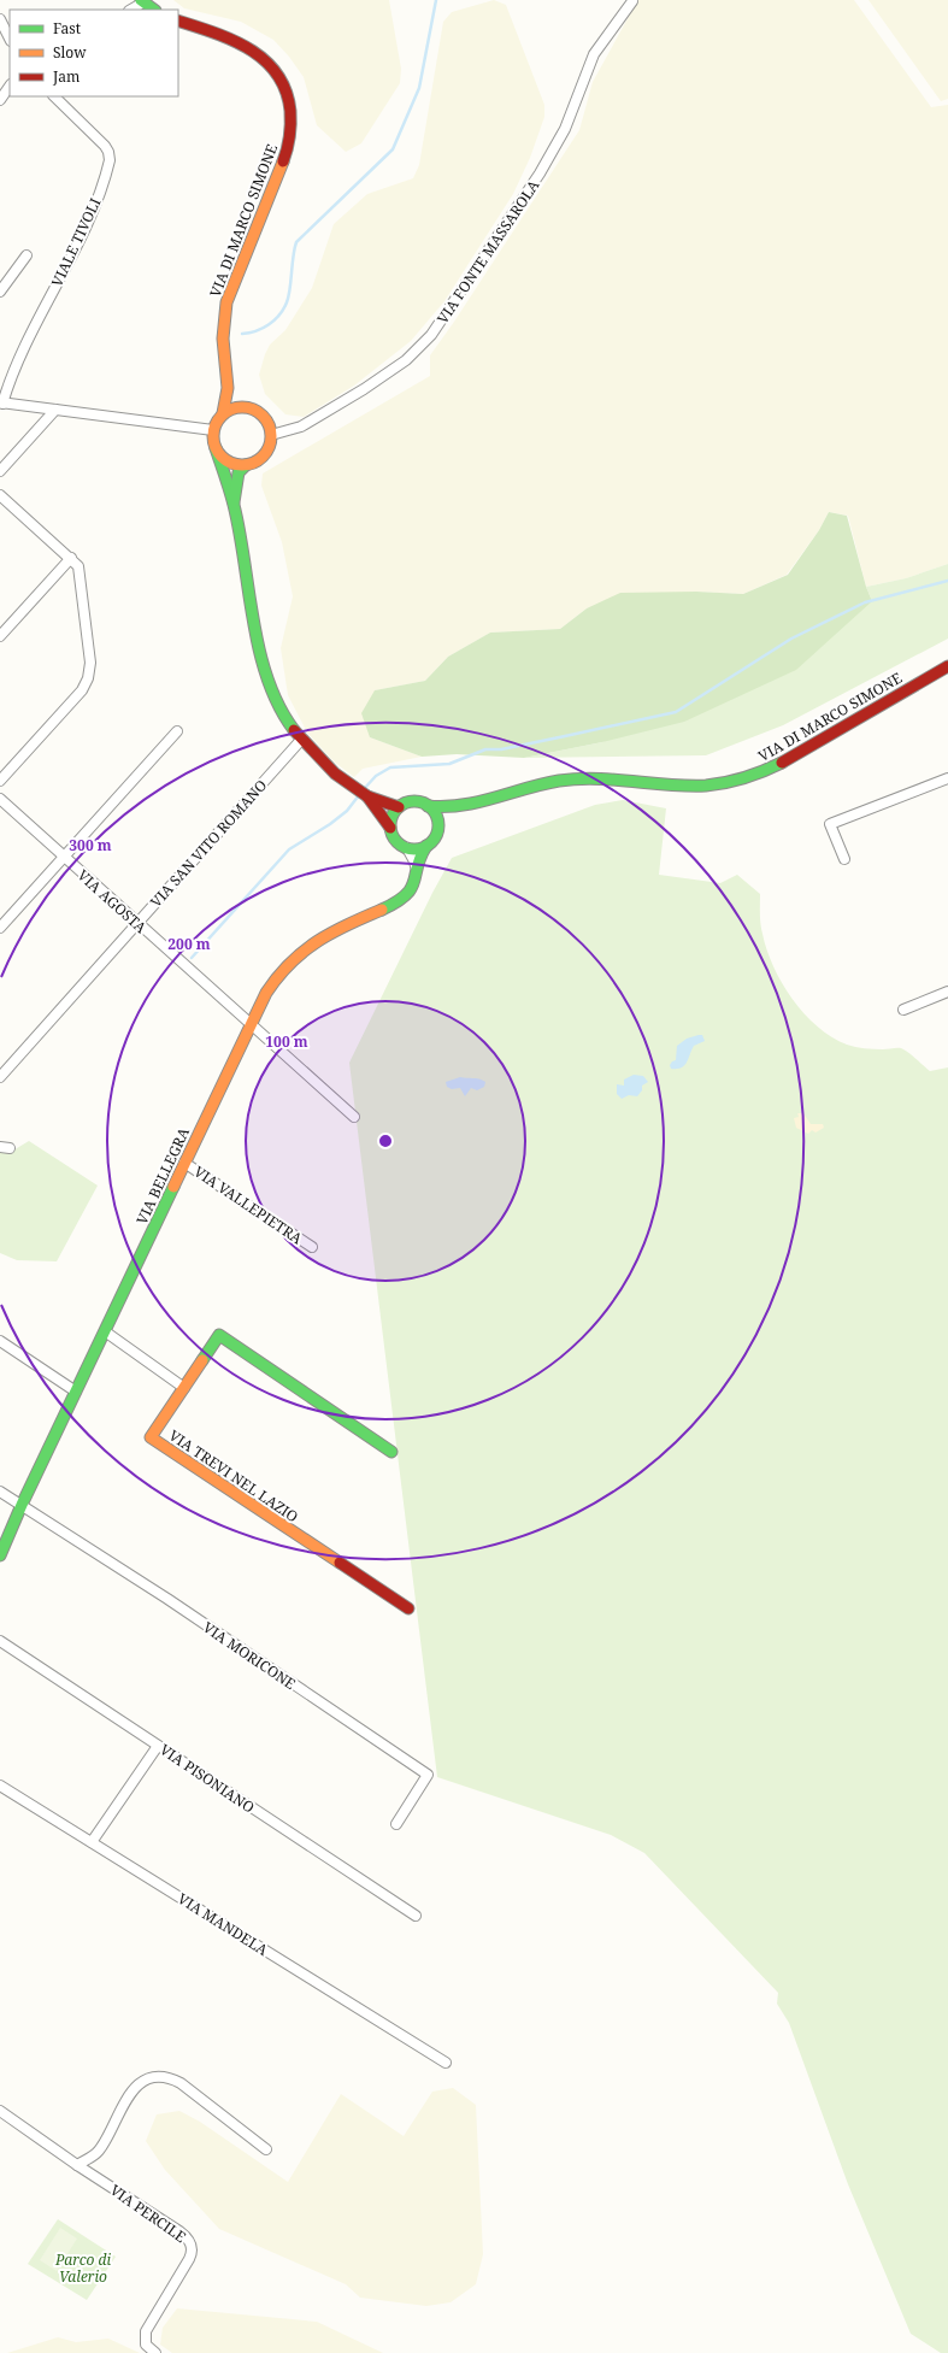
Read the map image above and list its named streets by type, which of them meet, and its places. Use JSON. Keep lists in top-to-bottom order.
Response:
{
  "streets": {
    "street": [
      "VIA DI MARCO SIMONE",
      "VIALE TIVOLI",
      "VIA FONTE MASSAROLA",
      "VIA SAN VITO ROMANO",
      "VIA AGOSTA",
      "VIA BELLEGRA",
      "VIA VALLEPIETRA",
      "VIA TREVI NEL LAZIO",
      "VIA MORICONE",
      "VIA PISONIANO",
      "VIA MANDELA",
      "VIA PERCILE"
    ]
  },
  "crossings": [
    ["VIA DI MARCO SIMONE", "VIA FONTE MASSAROLA"],
    ["VIA DI MARCO SIMONE", "VIA BELLEGRA"],
    ["VIA SAN VITO ROMANO", "VIA AGOSTA"],
    ["VIA AGOSTA", "VIA BELLEGRA"],
    ["VIA BELLEGRA", "VIA VALLEPIETRA"],
    ["VIA BELLEGRA", "VIA MORICONE"]
  ],
  "parks": ["Parco di Valerio"],
  "legend": ["Fast", "Slow", "Jam"],
  "rings": ["300 m", "200 m", "100 m"]
}
